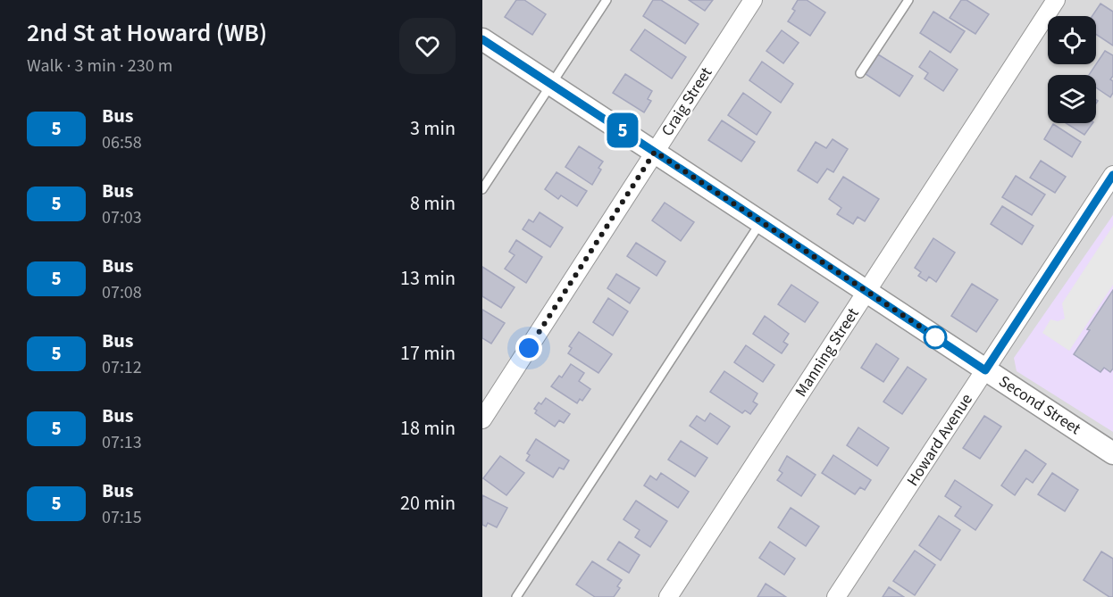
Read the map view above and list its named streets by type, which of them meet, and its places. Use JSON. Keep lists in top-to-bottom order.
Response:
{
  "streets": {
    "street": [
      "Craig Street",
      "Manning Street",
      "Second Street",
      "Howard Avenue"
    ]
  },
  "crossings": [
    ["Craig Street", "Second Street"],
    ["Manning Street", "Second Street"],
    ["Second Street", "Howard Avenue"]
  ],
  "lines": ["bus line 5"],
  "page": {
    "heading": ["2nd St at Howard (WB)", "Walk · 3 min · 230 m"],
    "on_map": "5",
    "list": [
      {
        "mark": "5",
        "name": "Bus",
        "note": "06:58",
        "value": "3 min"
      },
      {
        "mark": "5",
        "name": "Bus",
        "note": "07:03",
        "value": "8 min"
      },
      {
        "mark": "5",
        "name": "Bus",
        "note": "07:08",
        "value": "13 min"
      },
      {
        "mark": "5",
        "name": "Bus",
        "note": "07:12",
        "value": "17 min"
      },
      {
        "mark": "5",
        "name": "Bus",
        "note": "07:13",
        "value": "18 min"
      },
      {
        "mark": "5",
        "name": "Bus",
        "note": "07:15",
        "value": "20 min"
      }
    ]
  }
}
